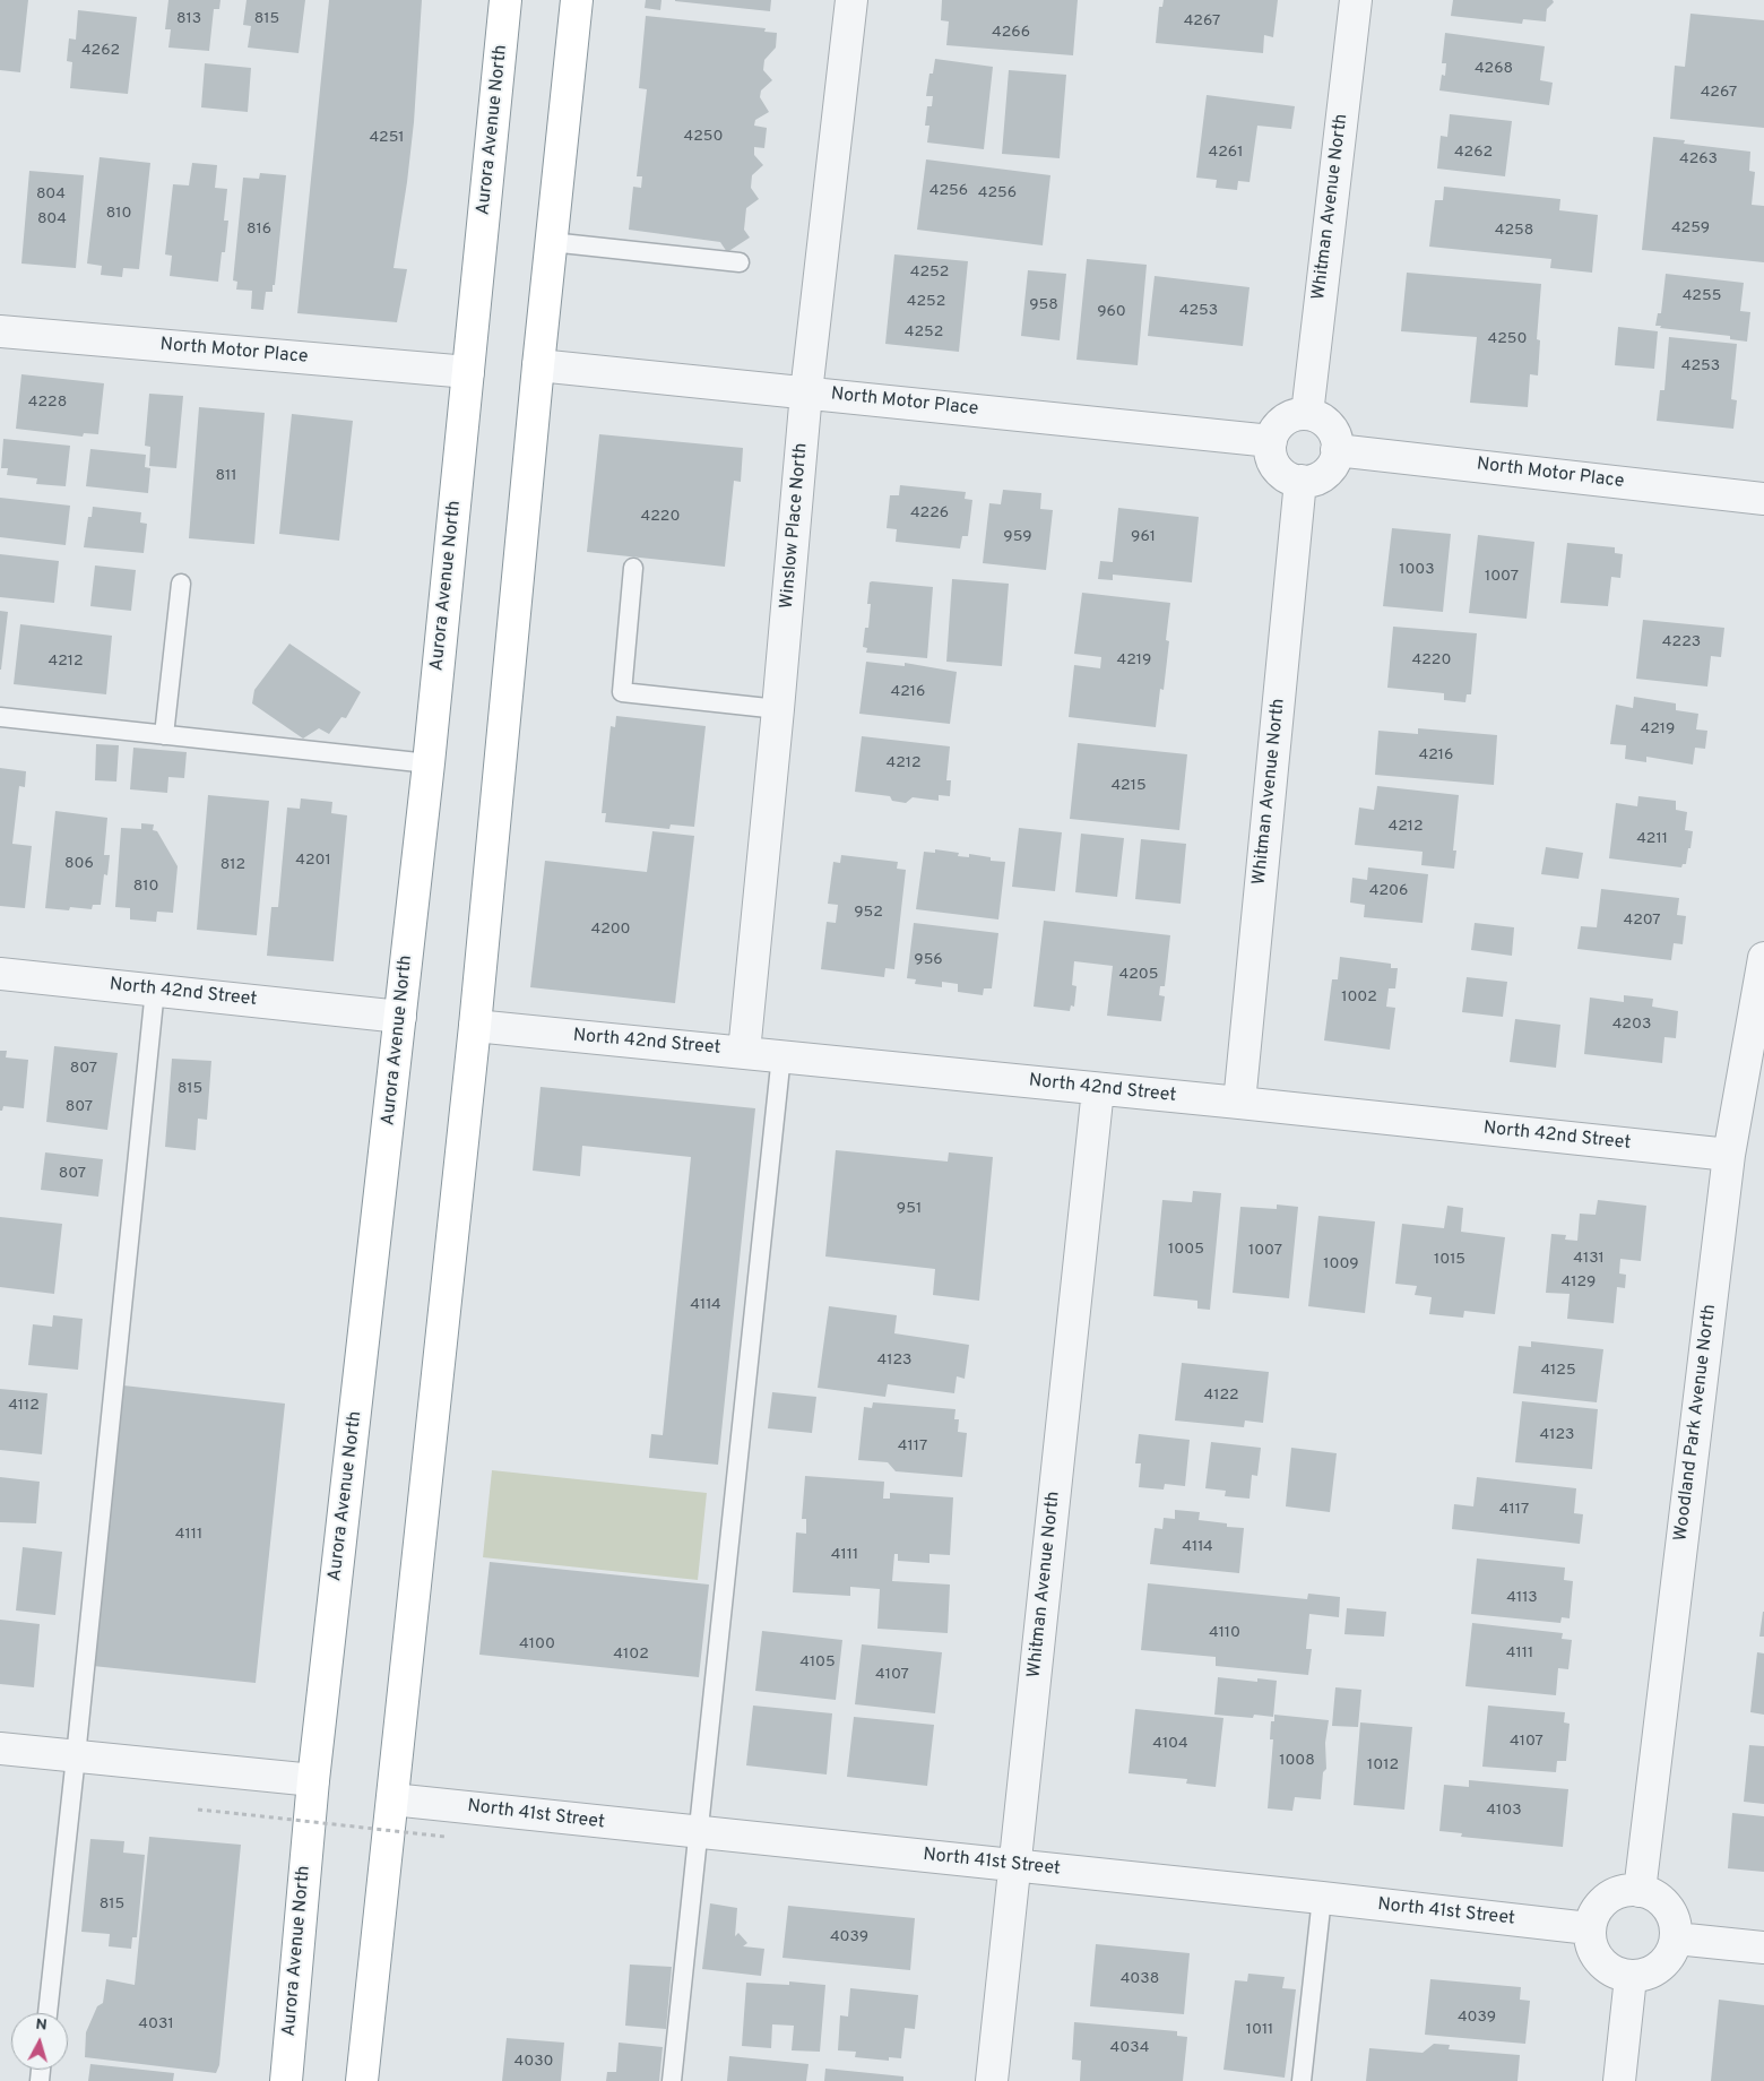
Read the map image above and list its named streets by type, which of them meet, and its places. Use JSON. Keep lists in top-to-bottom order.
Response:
{
  "streets": {
    "highway": ["Aurora Avenue North"],
    "street": [
      "Whitman Avenue North",
      "North Motor Place",
      "Winslow Place North",
      "North 42nd Street",
      "Woodland Park Avenue North",
      "North 41st Street"
    ]
  },
  "crossings": [
    ["Aurora Avenue North", "North Motor Place"],
    ["Aurora Avenue North", "North 42nd Street"],
    ["Whitman Avenue North", "North Motor Place"],
    ["Whitman Avenue North", "North 42nd Street"],
    ["Whitman Avenue North", "North 41st Street"],
    ["North Motor Place", "Winslow Place North"],
    ["Winslow Place North", "North 42nd Street"],
    ["North 42nd Street", "Woodland Park Avenue North"],
    ["Woodland Park Avenue North", "North 41st Street"]
  ],
  "house_numbers": [
    "813",
    "815",
    "4267",
    "4266",
    "4262",
    "4268",
    "4267",
    "4250",
    "4251",
    "4261",
    "4262",
    "4263",
    "4256",
    "4256",
    "804",
    "810",
    "804",
    "4259",
    "816",
    "4258",
    "4252",
    "4255",
    "4252",
    "958",
    "4253",
    "960",
    "4252",
    "4250",
    "4253",
    "4228",
    "811",
    "4226",
    "4220",
    "959",
    "961",
    "1003",
    "1007",
    "4223",
    "4219",
    "4220",
    "4212",
    "4216",
    "4219",
    "4216",
    "4212",
    "4215",
    "4212",
    "4211",
    "4201",
    "806",
    "812",
    "810",
    "4206",
    "952",
    "4207",
    "4200",
    "956",
    "4205",
    "1002",
    "4203",
    "807",
    "815",
    "807",
    "807",
    "951",
    "1005",
    "1007",
    "4131",
    "1015",
    "1009",
    "4129",
    "4114",
    "4123",
    "4125",
    "4122",
    "4112",
    "4123",
    "4117",
    "4117",
    "4111",
    "4114",
    "4111",
    "4113",
    "4110",
    "4100",
    "4111",
    "4102",
    "4105",
    "4107",
    "4107",
    "4104",
    "1008",
    "1012",
    "4103",
    "815",
    "4039",
    "4038",
    "4039",
    "4031",
    "1011",
    "4034",
    "4030"
  ],
  "north": "top"
}
